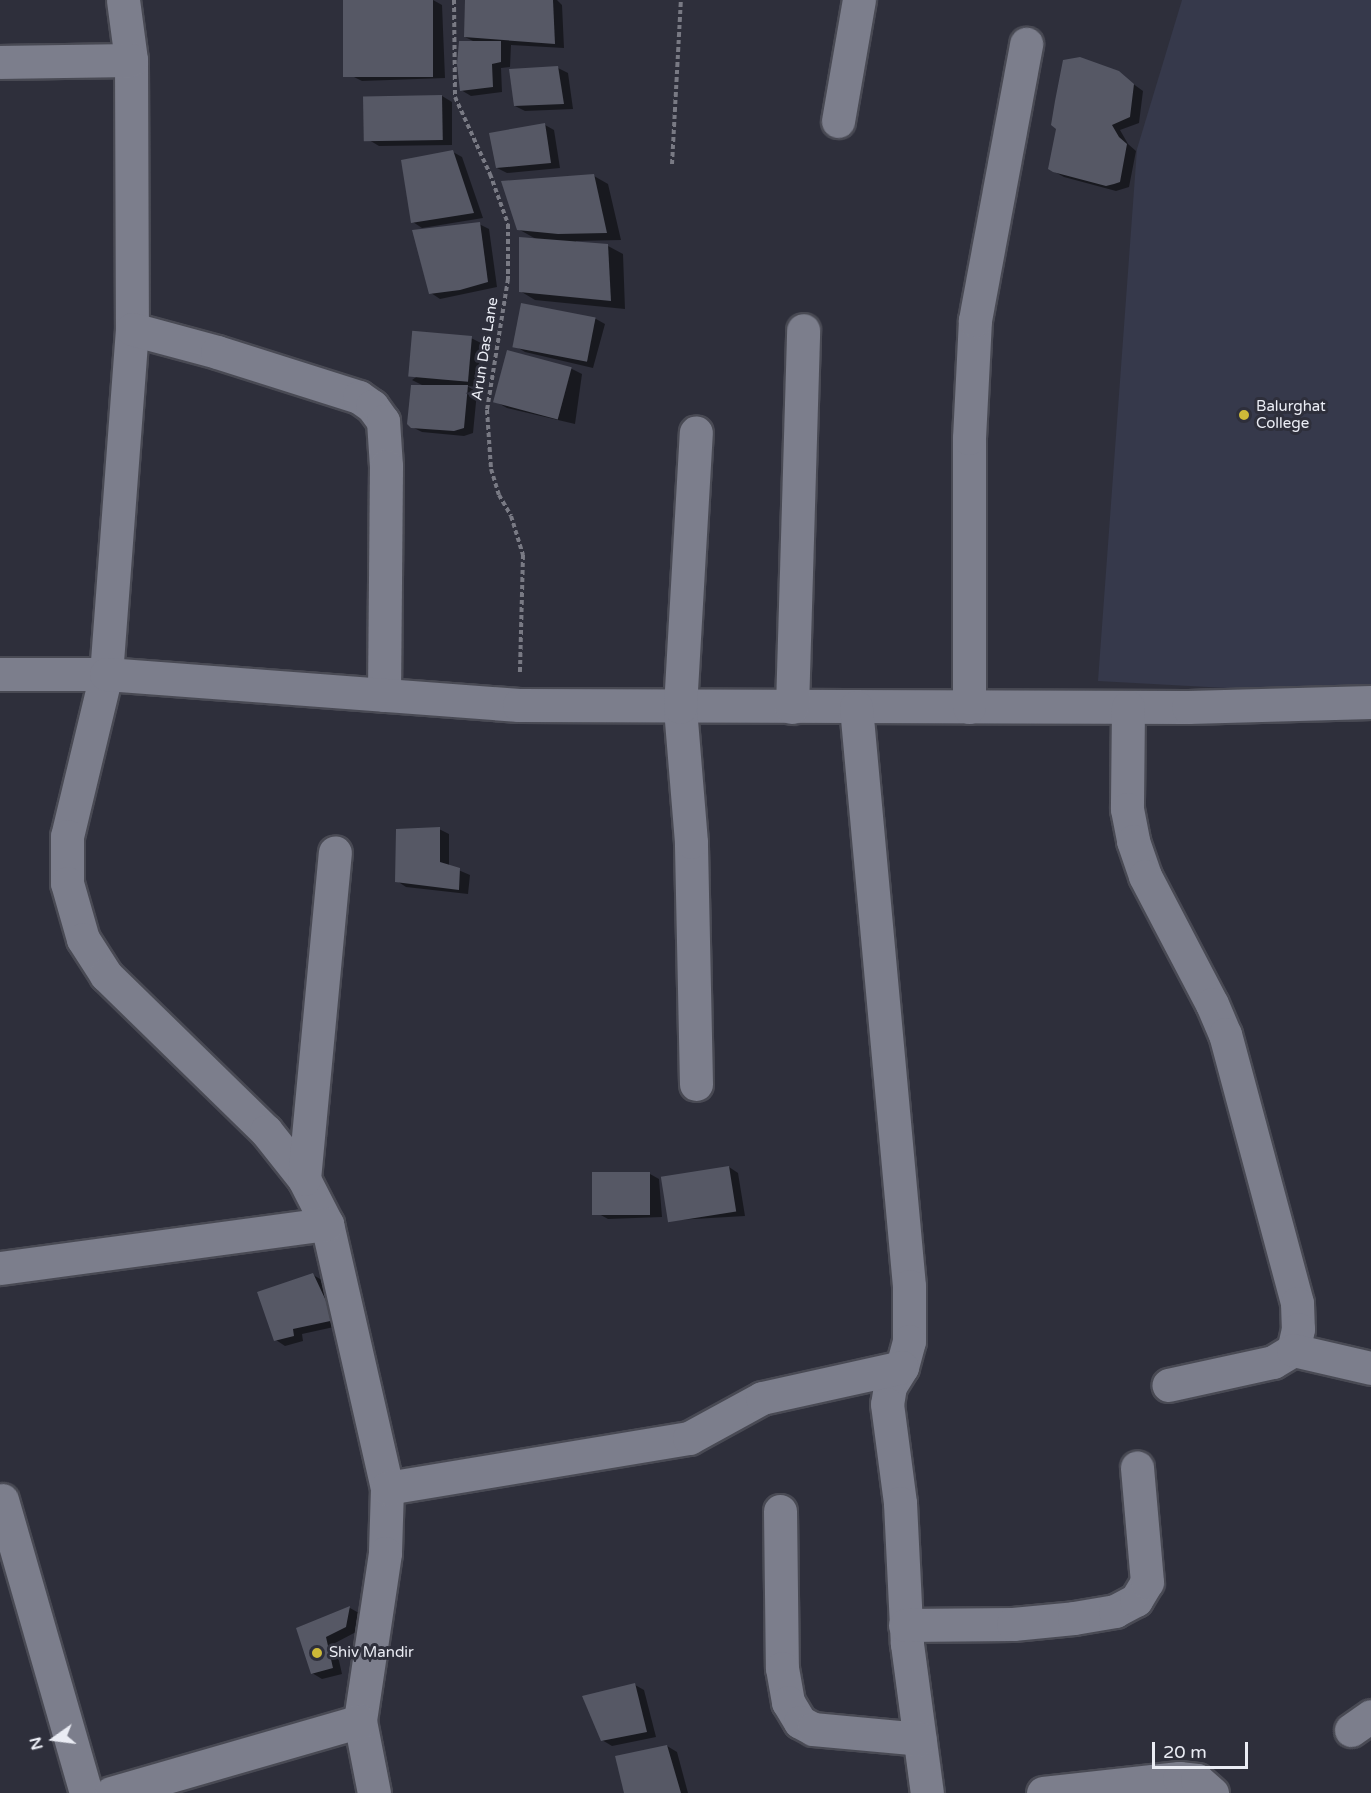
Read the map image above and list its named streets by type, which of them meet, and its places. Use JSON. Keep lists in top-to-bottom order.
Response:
{
  "streets": {
    "path": ["Arun Das Lane"]
  },
  "places": ["Balurghat College", "Shiv Mandir"],
  "scale_bar": "20 m",
  "north": "left"
}
